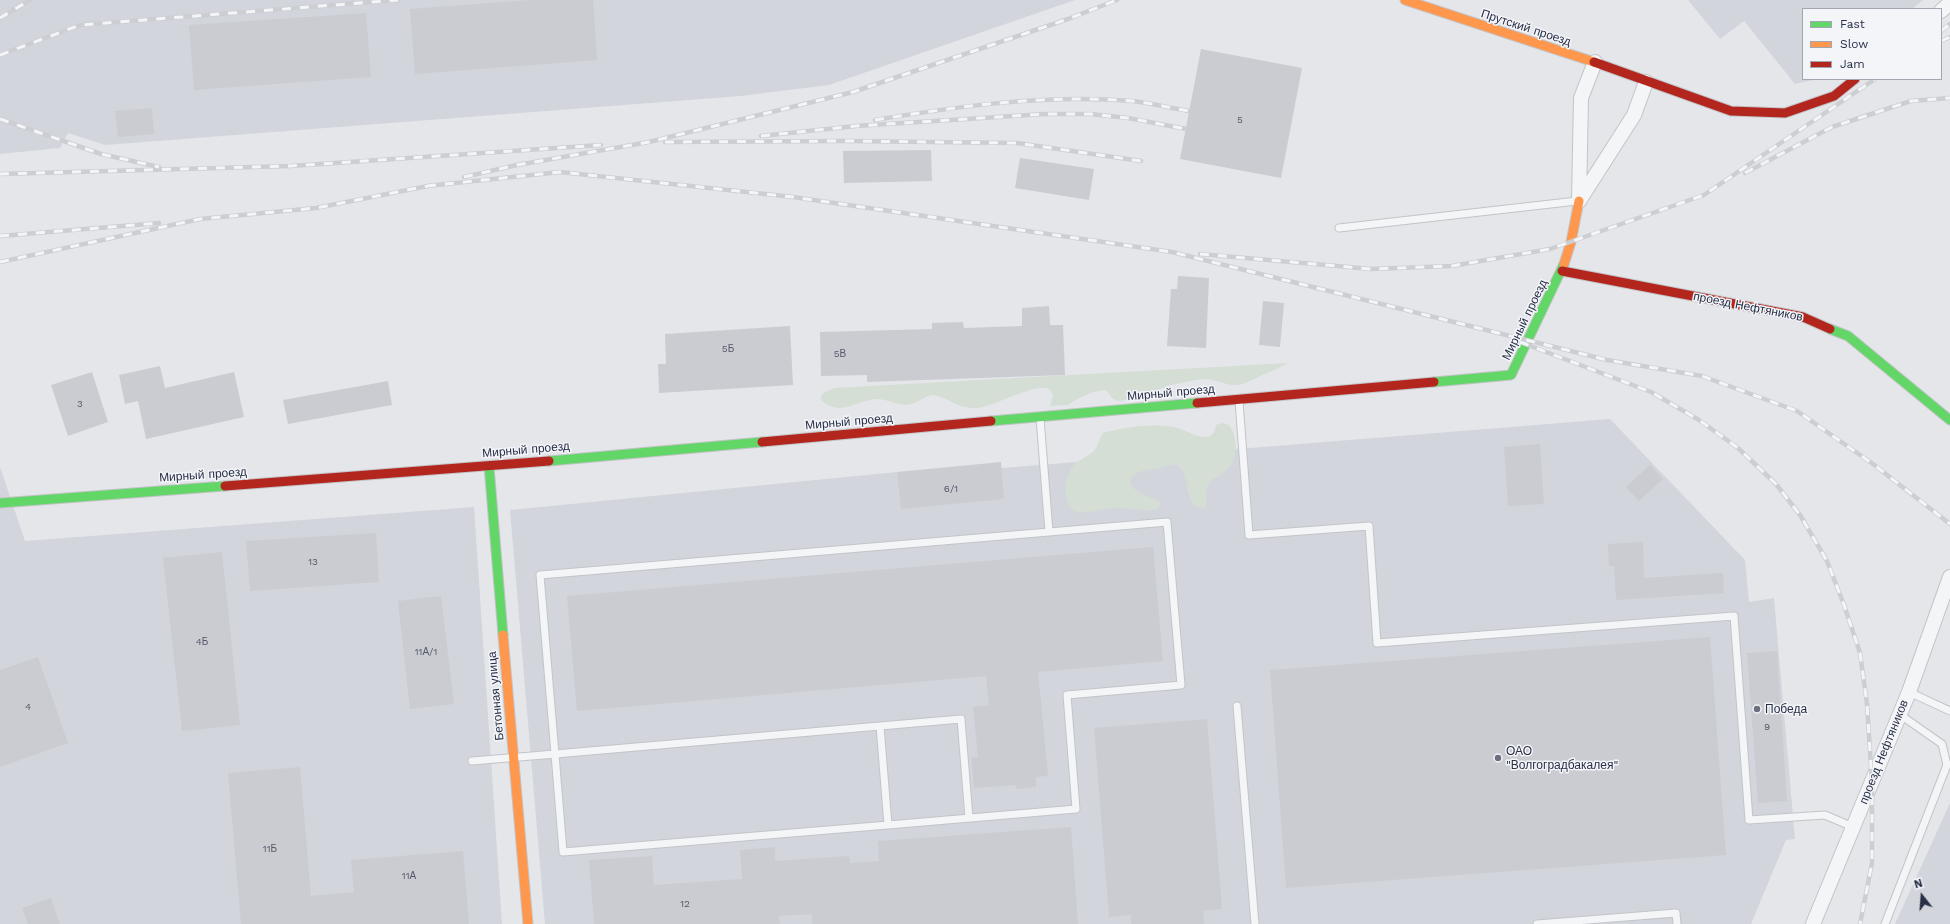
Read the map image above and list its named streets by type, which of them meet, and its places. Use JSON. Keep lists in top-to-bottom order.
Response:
{
  "streets": {
    "street": [
      "Прутский проезд",
      "проезд Нефтяников",
      "Мирный проезд",
      "Бетонная улица"
    ]
  },
  "crossings": [
    ["проезд Нефтяников", "Мирный проезд"],
    ["Мирный проезд", "Бетонная улица"]
  ],
  "places": ["Победа", "ОАО \"Волгоградбакалея\""],
  "house_numbers": [
    "5",
    "5Б",
    "5В",
    "3",
    "6/1",
    "13",
    "4Б",
    "11А/1",
    "4",
    "9",
    "11Б",
    "11А",
    "12"
  ],
  "legend": ["Fast", "Slow", "Jam"],
  "north": "top"
}
